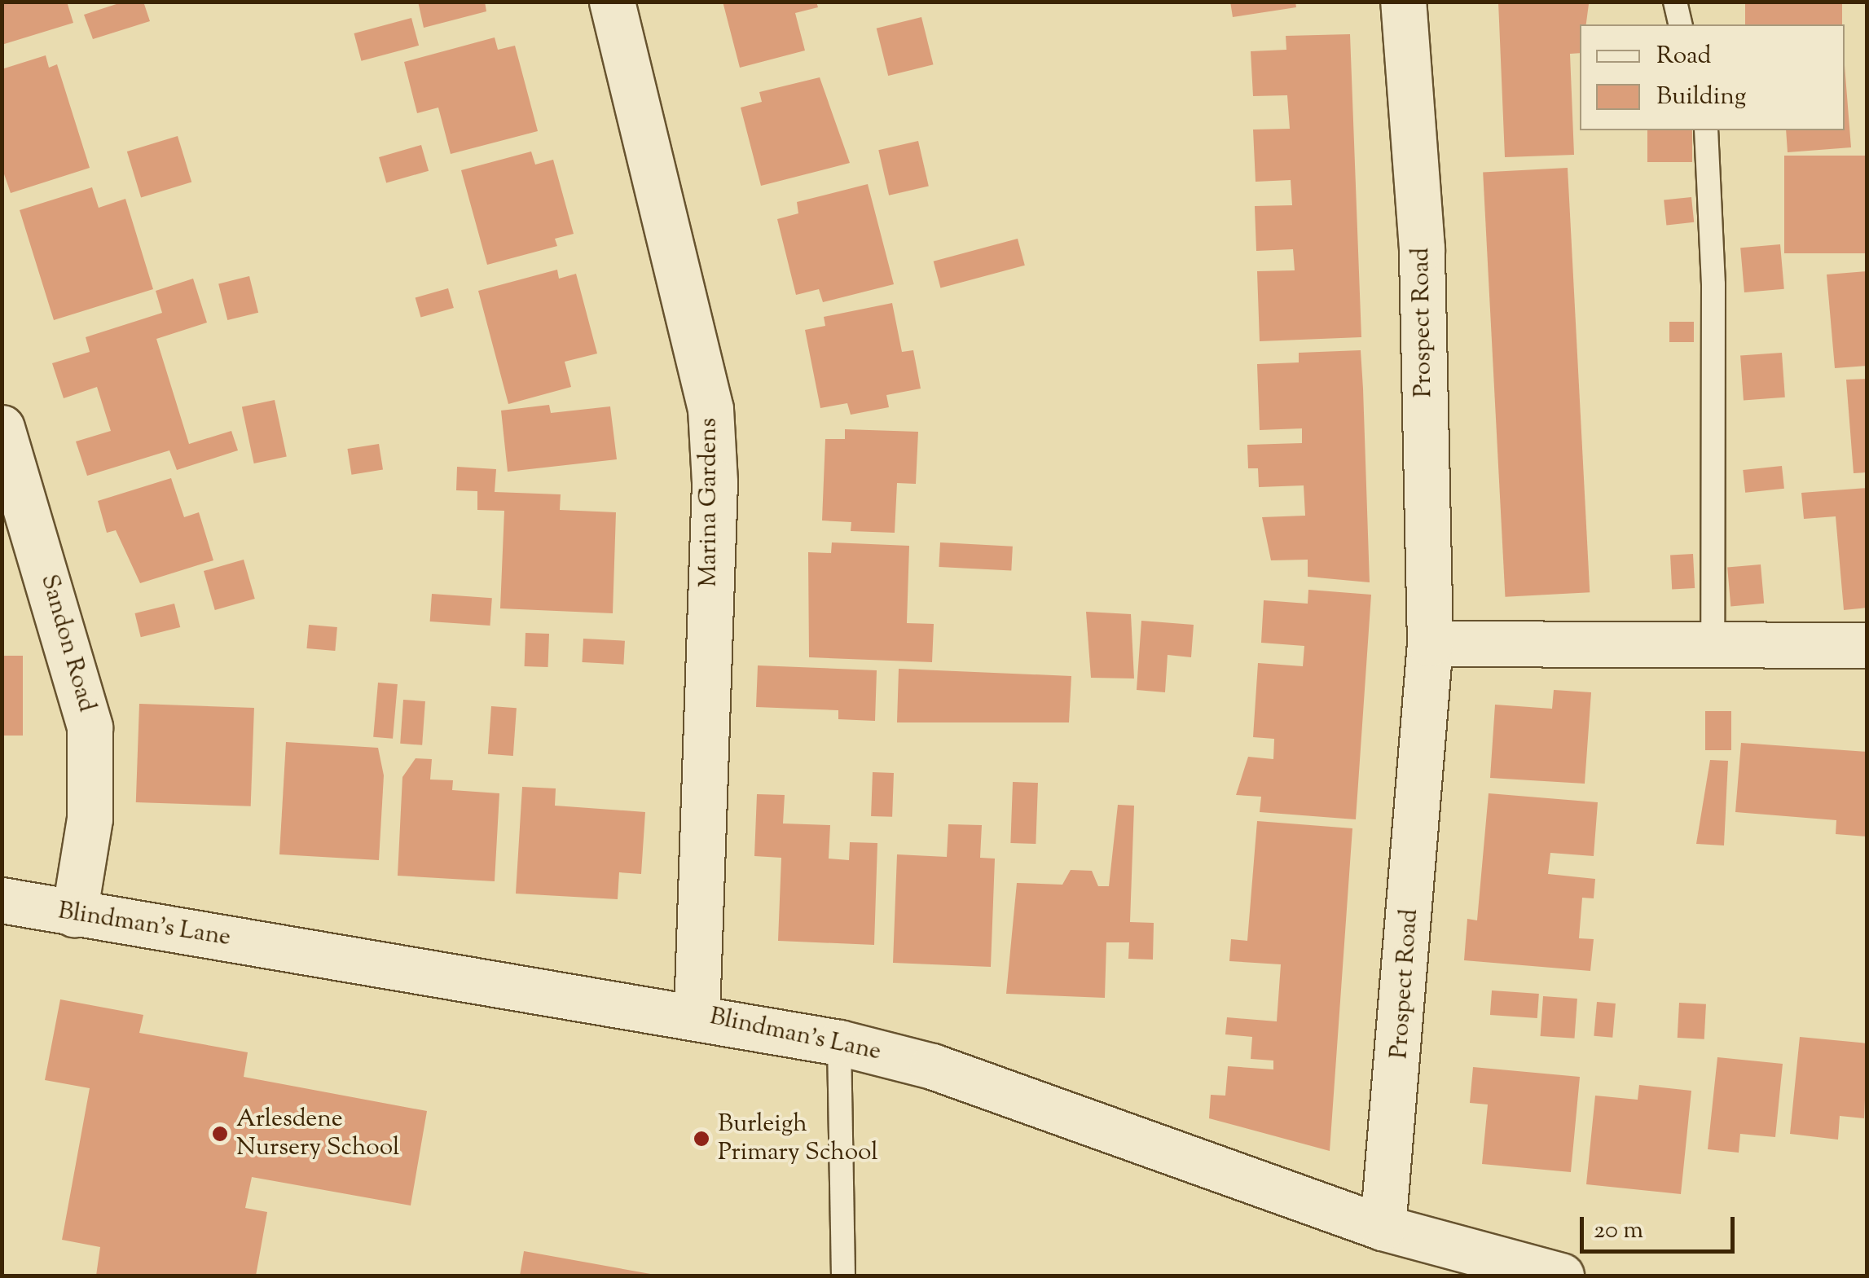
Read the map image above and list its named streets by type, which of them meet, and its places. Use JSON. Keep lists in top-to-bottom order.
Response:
{
  "streets": {
    "street": [
      "Prospect Road",
      "Marina Gardens",
      "Sandon Road",
      "Blindman's Lane"
    ]
  },
  "crossings": [
    ["Prospect Road", "Blindman's Lane"],
    ["Marina Gardens", "Blindman's Lane"],
    ["Sandon Road", "Blindman's Lane"]
  ],
  "places": ["Arlesdene Nursery School", "Burleigh Primary School"],
  "legend": ["Road", "Building"],
  "scale_bar": "20 m"
}
